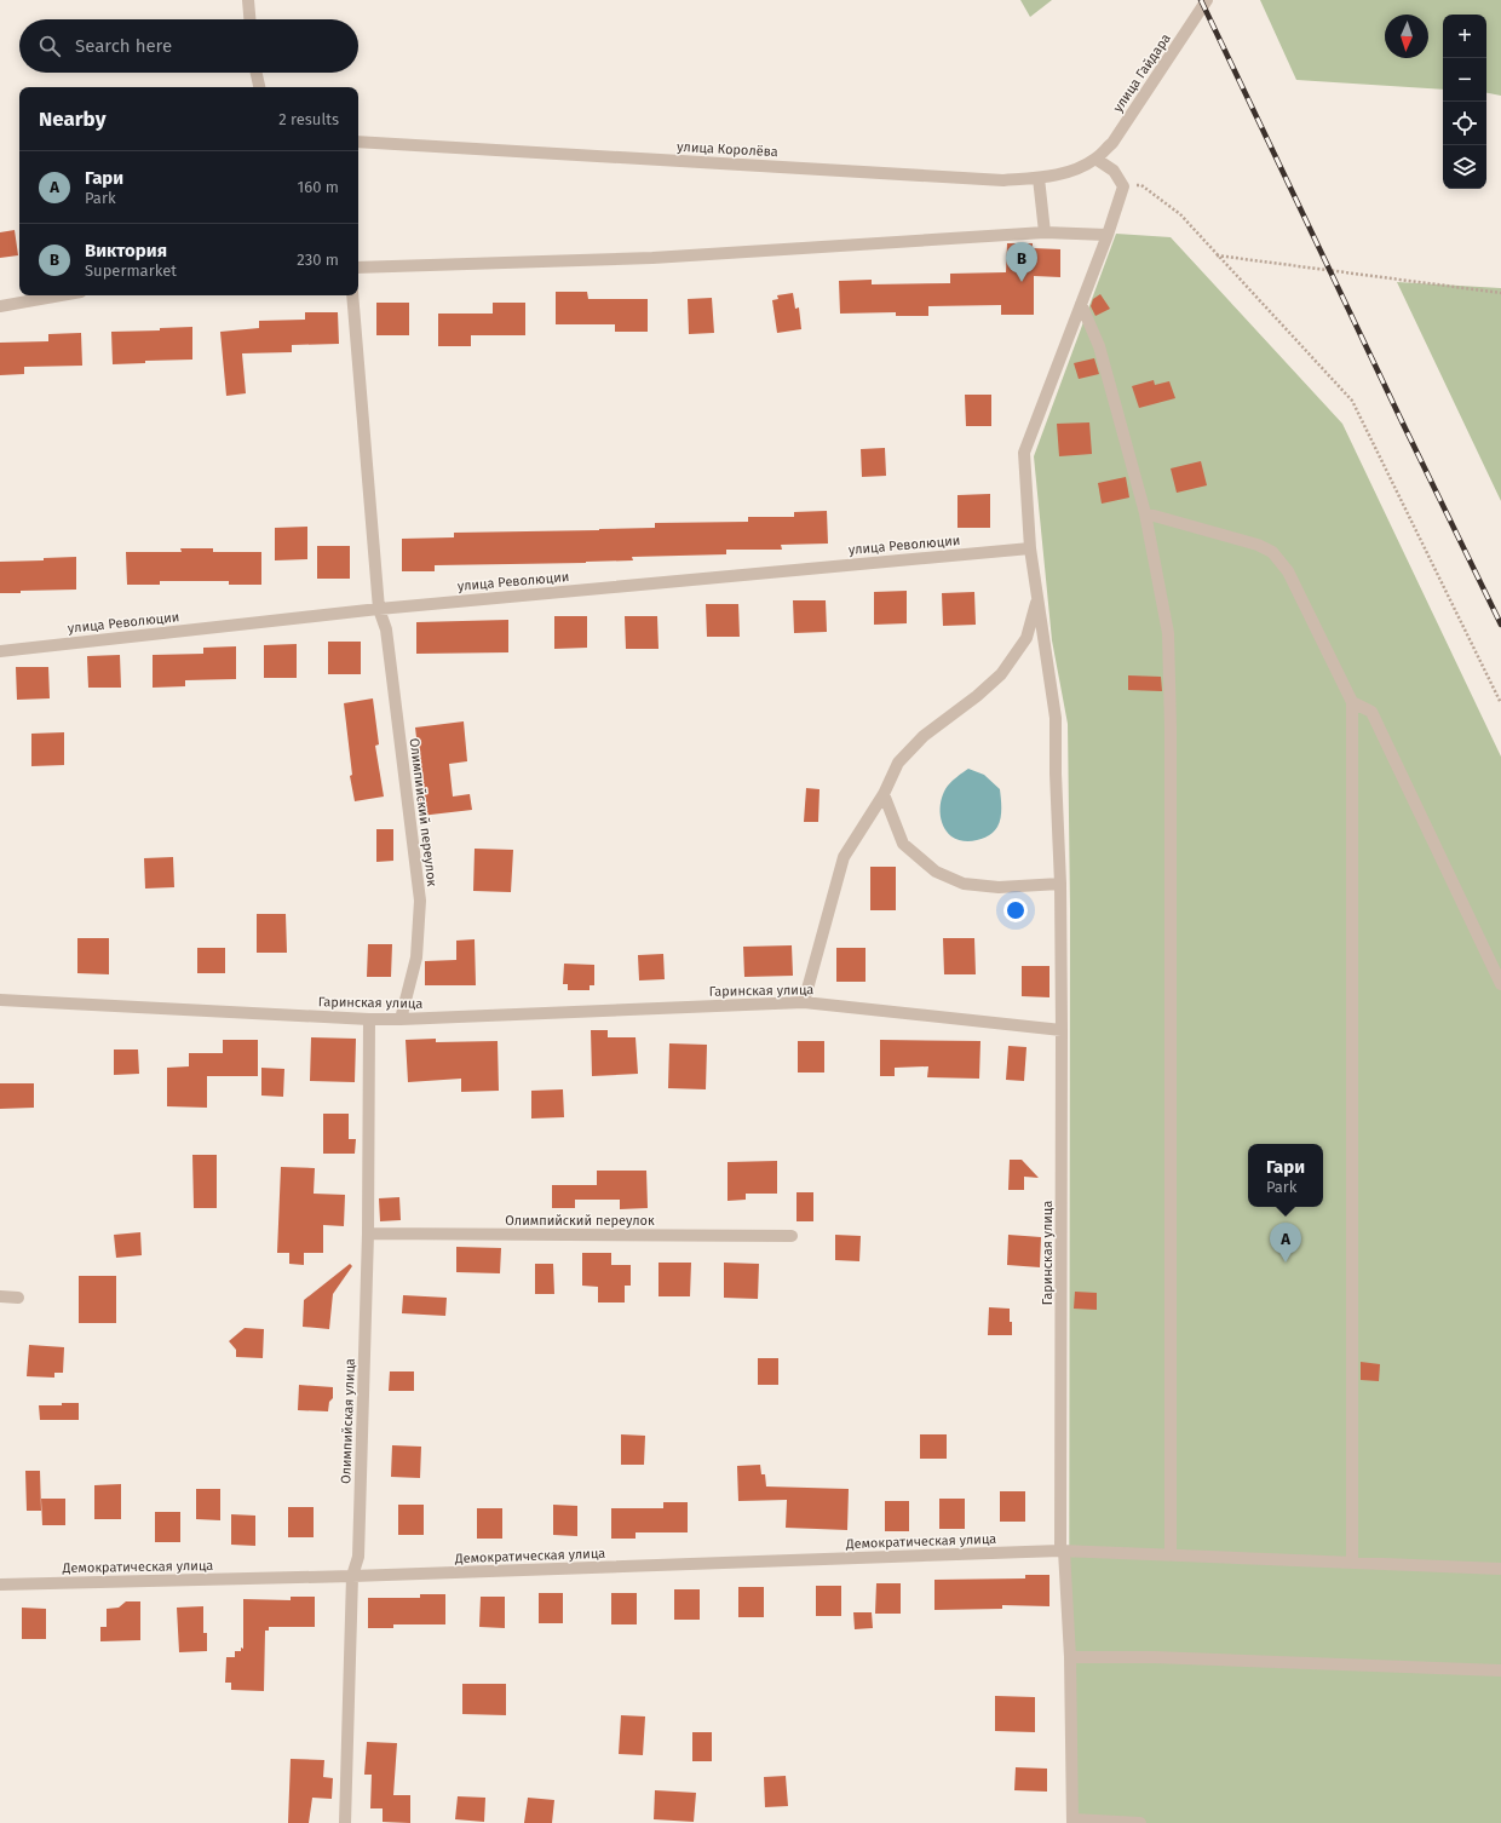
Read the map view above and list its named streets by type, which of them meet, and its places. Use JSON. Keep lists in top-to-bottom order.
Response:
{
  "streets": {
    "street": [
      "улица Гайдара",
      "улица Королёва",
      "улица Революции",
      "Олимпийский переулок",
      "Гаринская улица",
      "Олимпийская улица",
      "Демократическая улица"
    ]
  },
  "crossings": [
    ["улица Гайдара", "улица Королёва"],
    ["улица Революции", "Олимпийский переулок"],
    ["Олимпийский переулок", "Гаринская улица"],
    ["Олимпийский переулок", "Олимпийская улица"],
    ["Гаринская улица", "Олимпийская улица"],
    ["Гаринская улица", "Демократическая улица"],
    ["Олимпийская улица", "Демократическая улица"]
  ],
  "north": "bottom",
  "page": {
    "map_buttons": ["+", "−"],
    "search": "Search here",
    "heading": ["Nearby", "2 results"],
    "list": [
      {
        "mark": "A",
        "name": "Гари",
        "note": "Park",
        "value": "160 m"
      },
      {
        "mark": "B",
        "name": "Виктория",
        "note": "Supermarket",
        "value": "230 m"
      }
    ],
    "pins": ["B", "A"],
    "popup": ["Гари", "Park"]
  }
}
